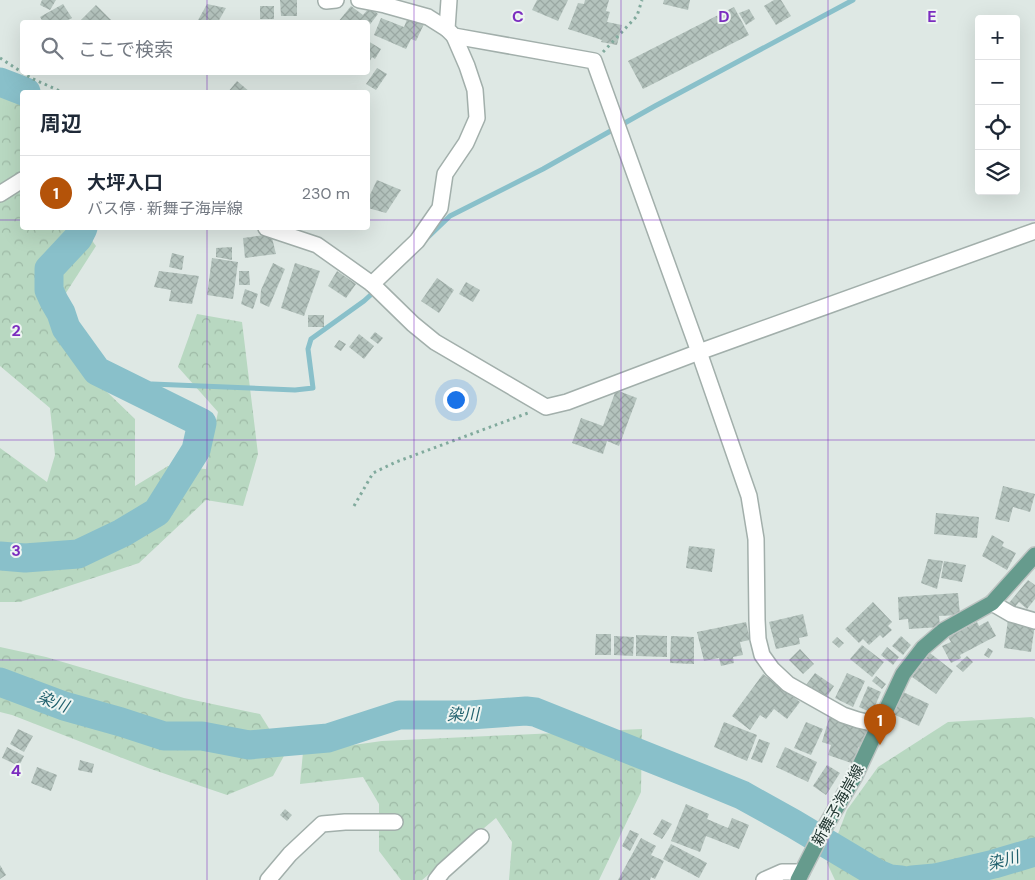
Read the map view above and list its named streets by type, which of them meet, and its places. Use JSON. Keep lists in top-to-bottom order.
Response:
{
  "streets": {
    "main road": ["新舞子海岸線"]
  },
  "water": ["染川"],
  "page": {
    "map_buttons": ["+", "−"],
    "search": "ここで検索",
    "heading": "周辺",
    "list": [
      {
        "mark": "1",
        "name": "大坪入口",
        "note": "バス停 · 新舞子海岸線",
        "value": "230 m"
      }
    ],
    "pins": "1"
  },
  "grid": {
    "columns": ["C", "D", "E"],
    "rows": ["2", "3", "4"]
  }
}
